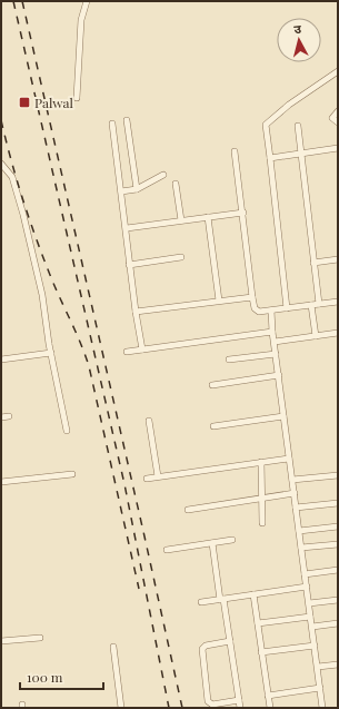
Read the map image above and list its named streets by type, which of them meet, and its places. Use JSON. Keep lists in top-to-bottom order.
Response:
{
  "places": {
    "transit": ["Palwal"]
  },
  "scale_bar": "100 m",
  "north": "top"
}
